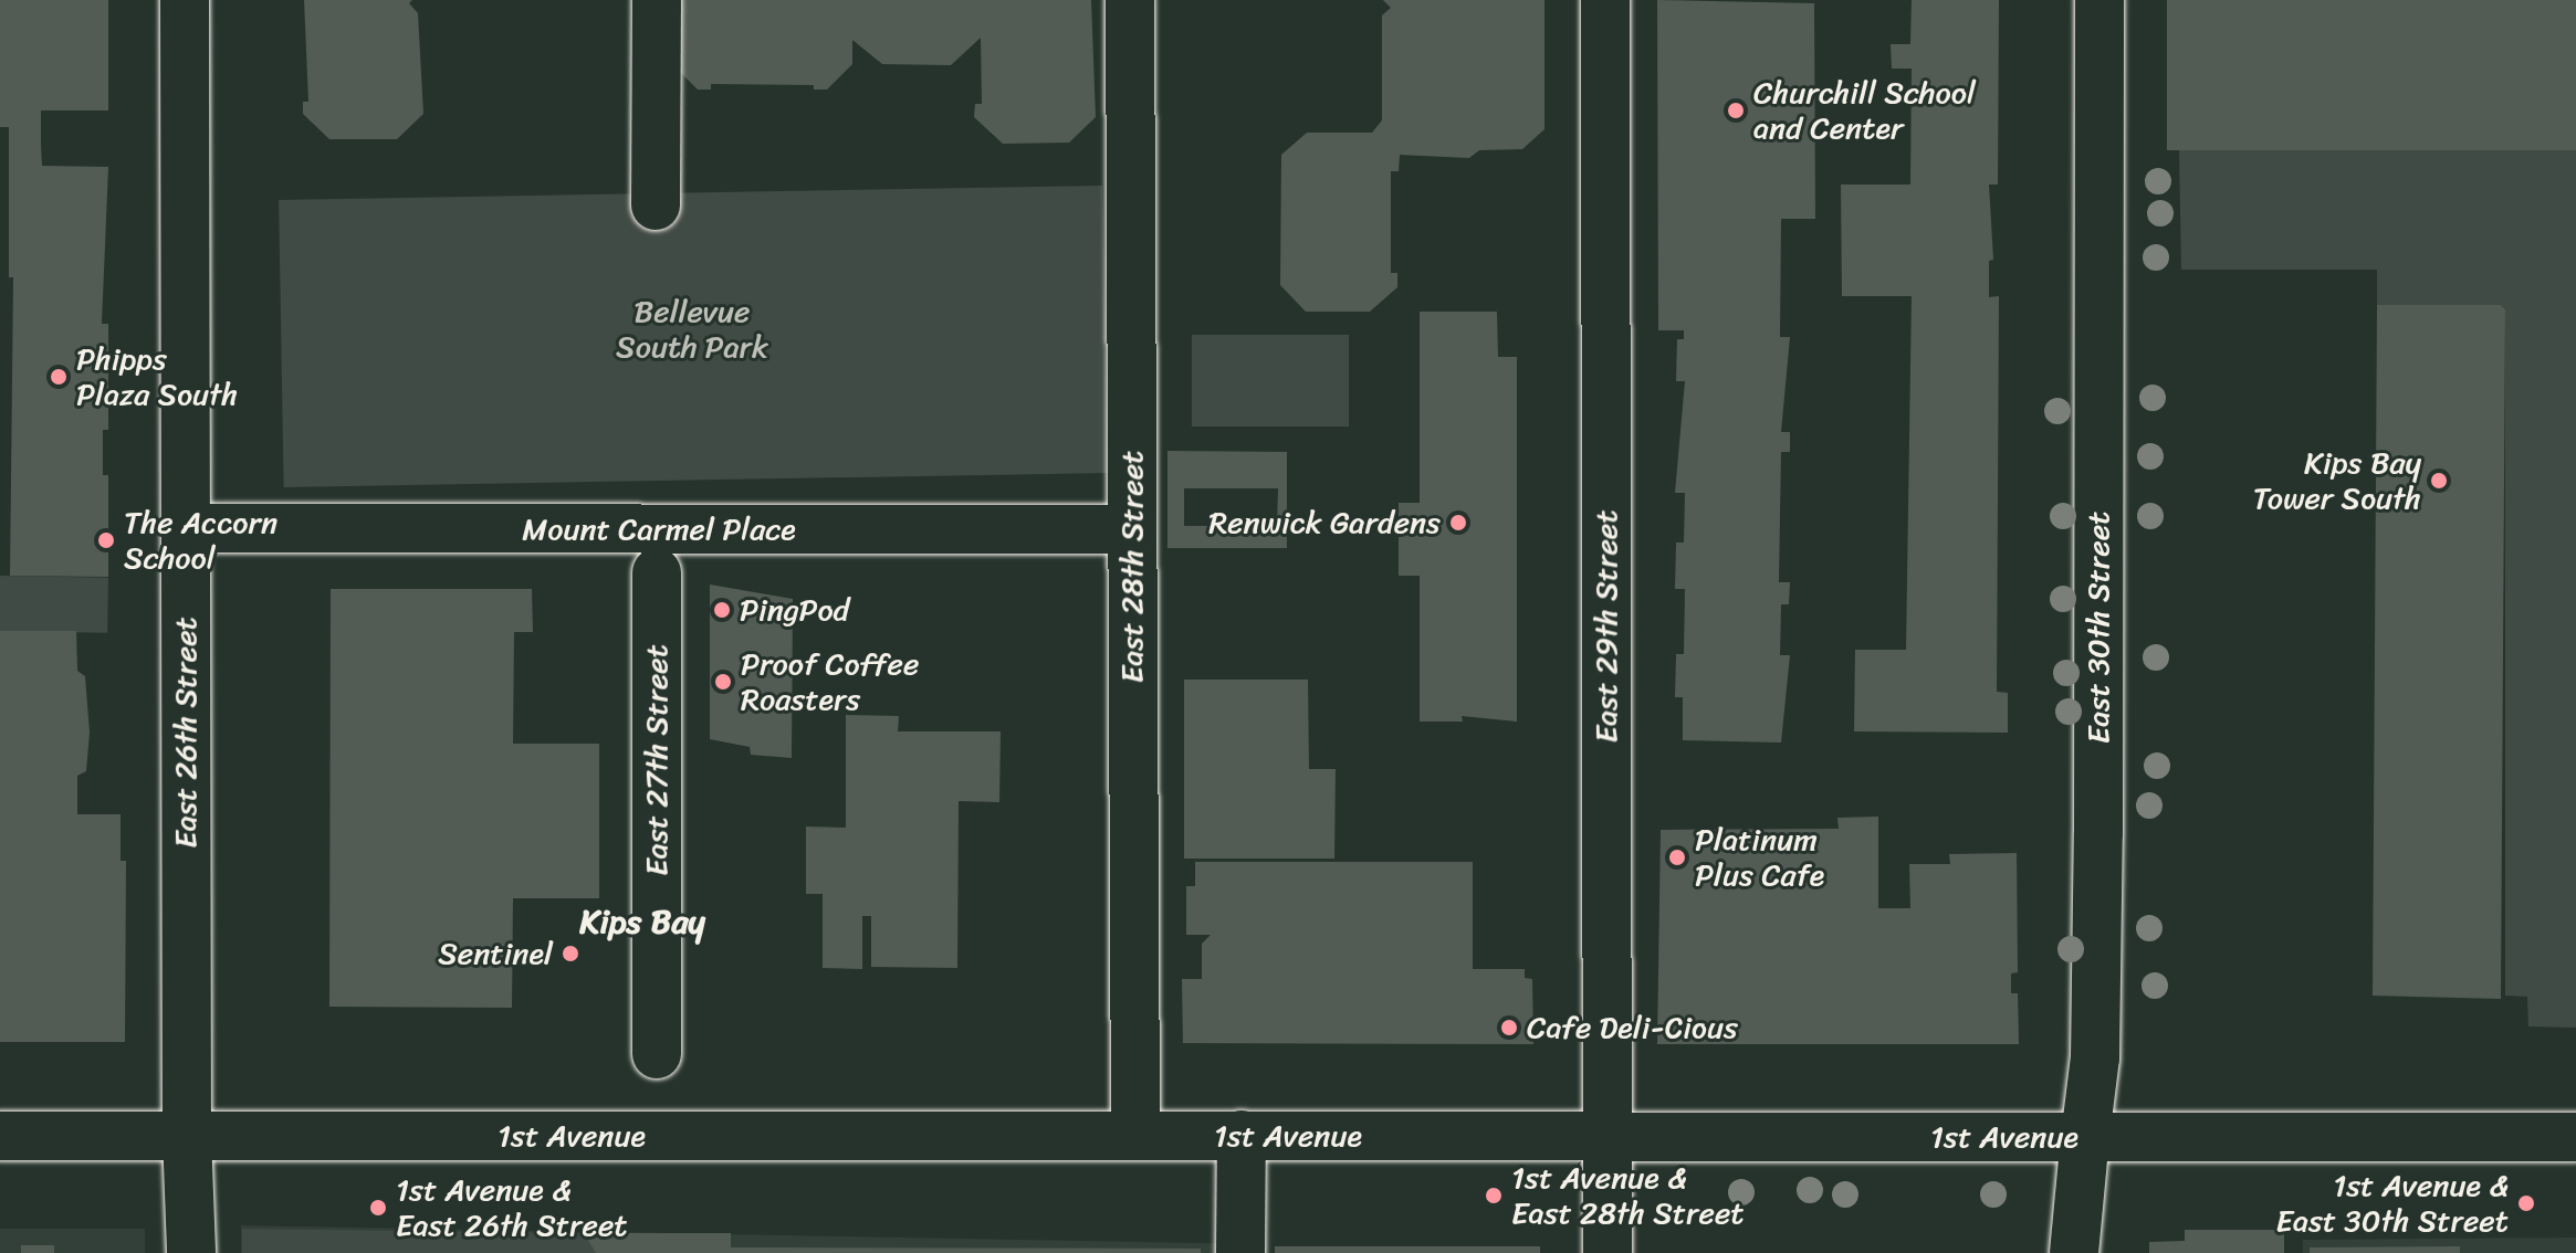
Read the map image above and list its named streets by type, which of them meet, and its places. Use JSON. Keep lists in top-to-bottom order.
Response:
{
  "streets": {
    "street": [
      "Mount Carmel Place",
      "East 28th Street",
      "East 29th Street",
      "East 30th Street",
      "East 26th Street",
      "East 27th Street",
      "1st Avenue"
    ]
  },
  "crossings": [
    ["Mount Carmel Place", "East 28th Street"],
    ["Mount Carmel Place", "East 26th Street"],
    ["East 28th Street", "1st Avenue"],
    ["East 29th Street", "1st Avenue"],
    ["East 30th Street", "1st Avenue"],
    ["East 26th Street", "1st Avenue"]
  ],
  "districts": ["Kips Bay"],
  "parks": ["Bellevue South Park"],
  "places": [
    "Churchill School and Center",
    "Phipps Plaza South",
    "Kips Bay Tower South",
    "Renwick Gardens",
    "The Accorn School",
    "PingPod",
    "Proof Coffee Roasters",
    "Platinum Plus Cafe",
    "Sentinel",
    "Cafe Deli-Cious",
    "1st Avenue & East 28th Street",
    "1st Avenue & East 30th Street",
    "1st Avenue & East 26th Street"
  ]
}
